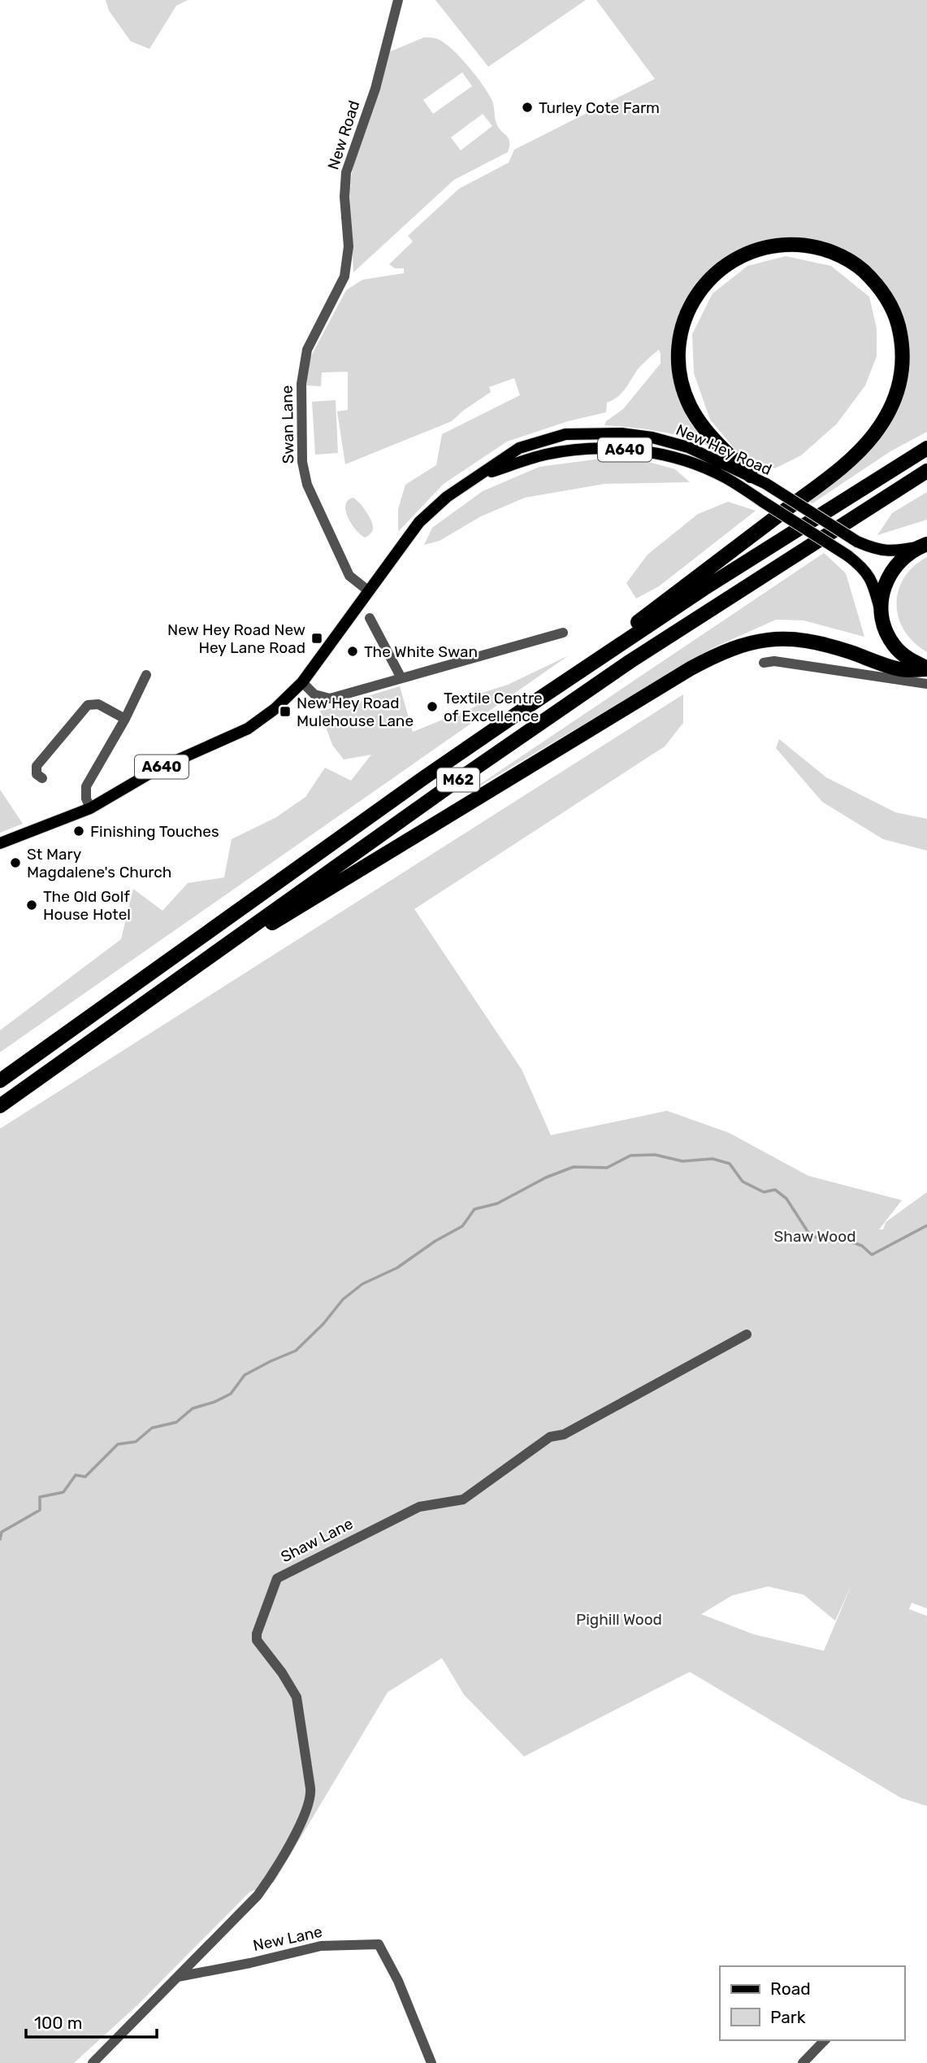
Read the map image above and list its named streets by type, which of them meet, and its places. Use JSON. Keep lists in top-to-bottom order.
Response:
{
  "streets": {
    "highway": ["A640", "M62"],
    "main road": ["New Hey Road"],
    "street": [
      "New Road",
      "Swan Lane",
      "Shaw Lane",
      "New Lane"
    ]
  },
  "crossings": [
    ["New Road", "Swan Lane"],
    ["Swan Lane", "New Hey Road"],
    ["A640", "New Hey Road"],
    ["Shaw Lane", "New Lane"]
  ],
  "parks": ["Shaw Wood", "Pighill Wood"],
  "places": {
    "other": [
      "Turley Cote Farm",
      "The White Swan",
      "Textile Centre of Excellence",
      "Finishing Touches",
      "St Mary Magdalene's Church",
      "The Old Golf House Hotel"
    ],
    "transit": ["New Hey Road New Hey Lane Road", "New Hey Road Mulehouse Lane"]
  },
  "legend": ["Road", "Park"],
  "scale_bar": "100 m"
}
